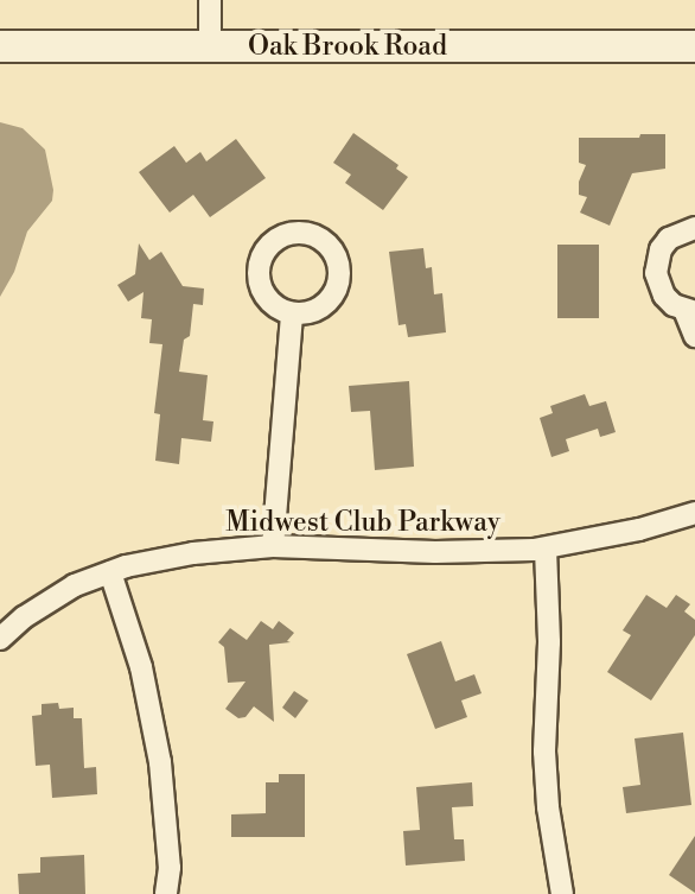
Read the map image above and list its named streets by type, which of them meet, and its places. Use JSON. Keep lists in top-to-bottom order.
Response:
{
  "streets": {
    "main road": ["Oak Brook Road"],
    "street": ["Midwest Club Parkway"]
  }
}
